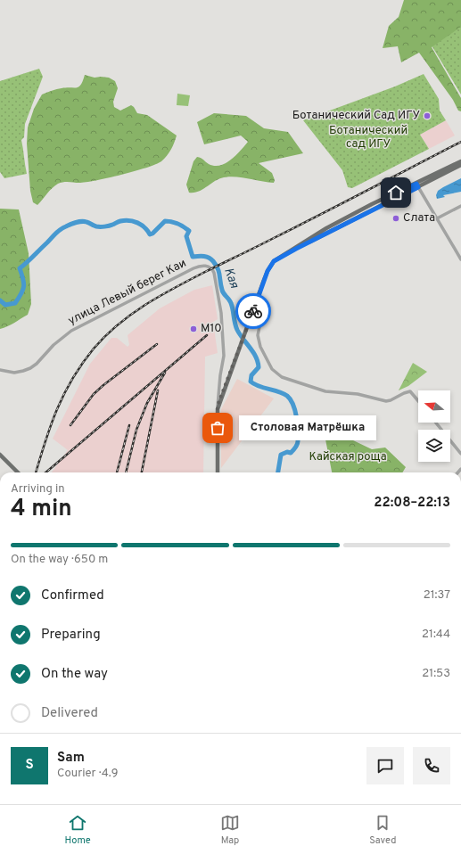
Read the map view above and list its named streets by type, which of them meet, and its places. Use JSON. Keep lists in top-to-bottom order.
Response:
{
  "streets": {
    "street": ["улица Левый берег Каи"]
  },
  "water": ["Кая"],
  "parks": ["Ботанический сад ИГУ", "Кайская роща"],
  "places": [
    "Ботанический Сад ИГУ",
    "Слата",
    "M10",
    "Столовая Матрёшка"
  ],
  "north": "left",
  "page": {
    "bubble": "Столовая Матрёшка",
    "heading": ["4 min", "Arriving in", "22:08–22:13"],
    "panel": ["Sam", "Courier · 4.9"],
    "bar": "On the way · 650 m",
    "list": [
      ["Confirmed", "21:37"],
      ["Preparing", "21:44"],
      ["On the way", "21:53"],
      "Delivered"
    ],
    "round": "S",
    "tabs": ["Home", "Map", "Saved"]
  }
}
